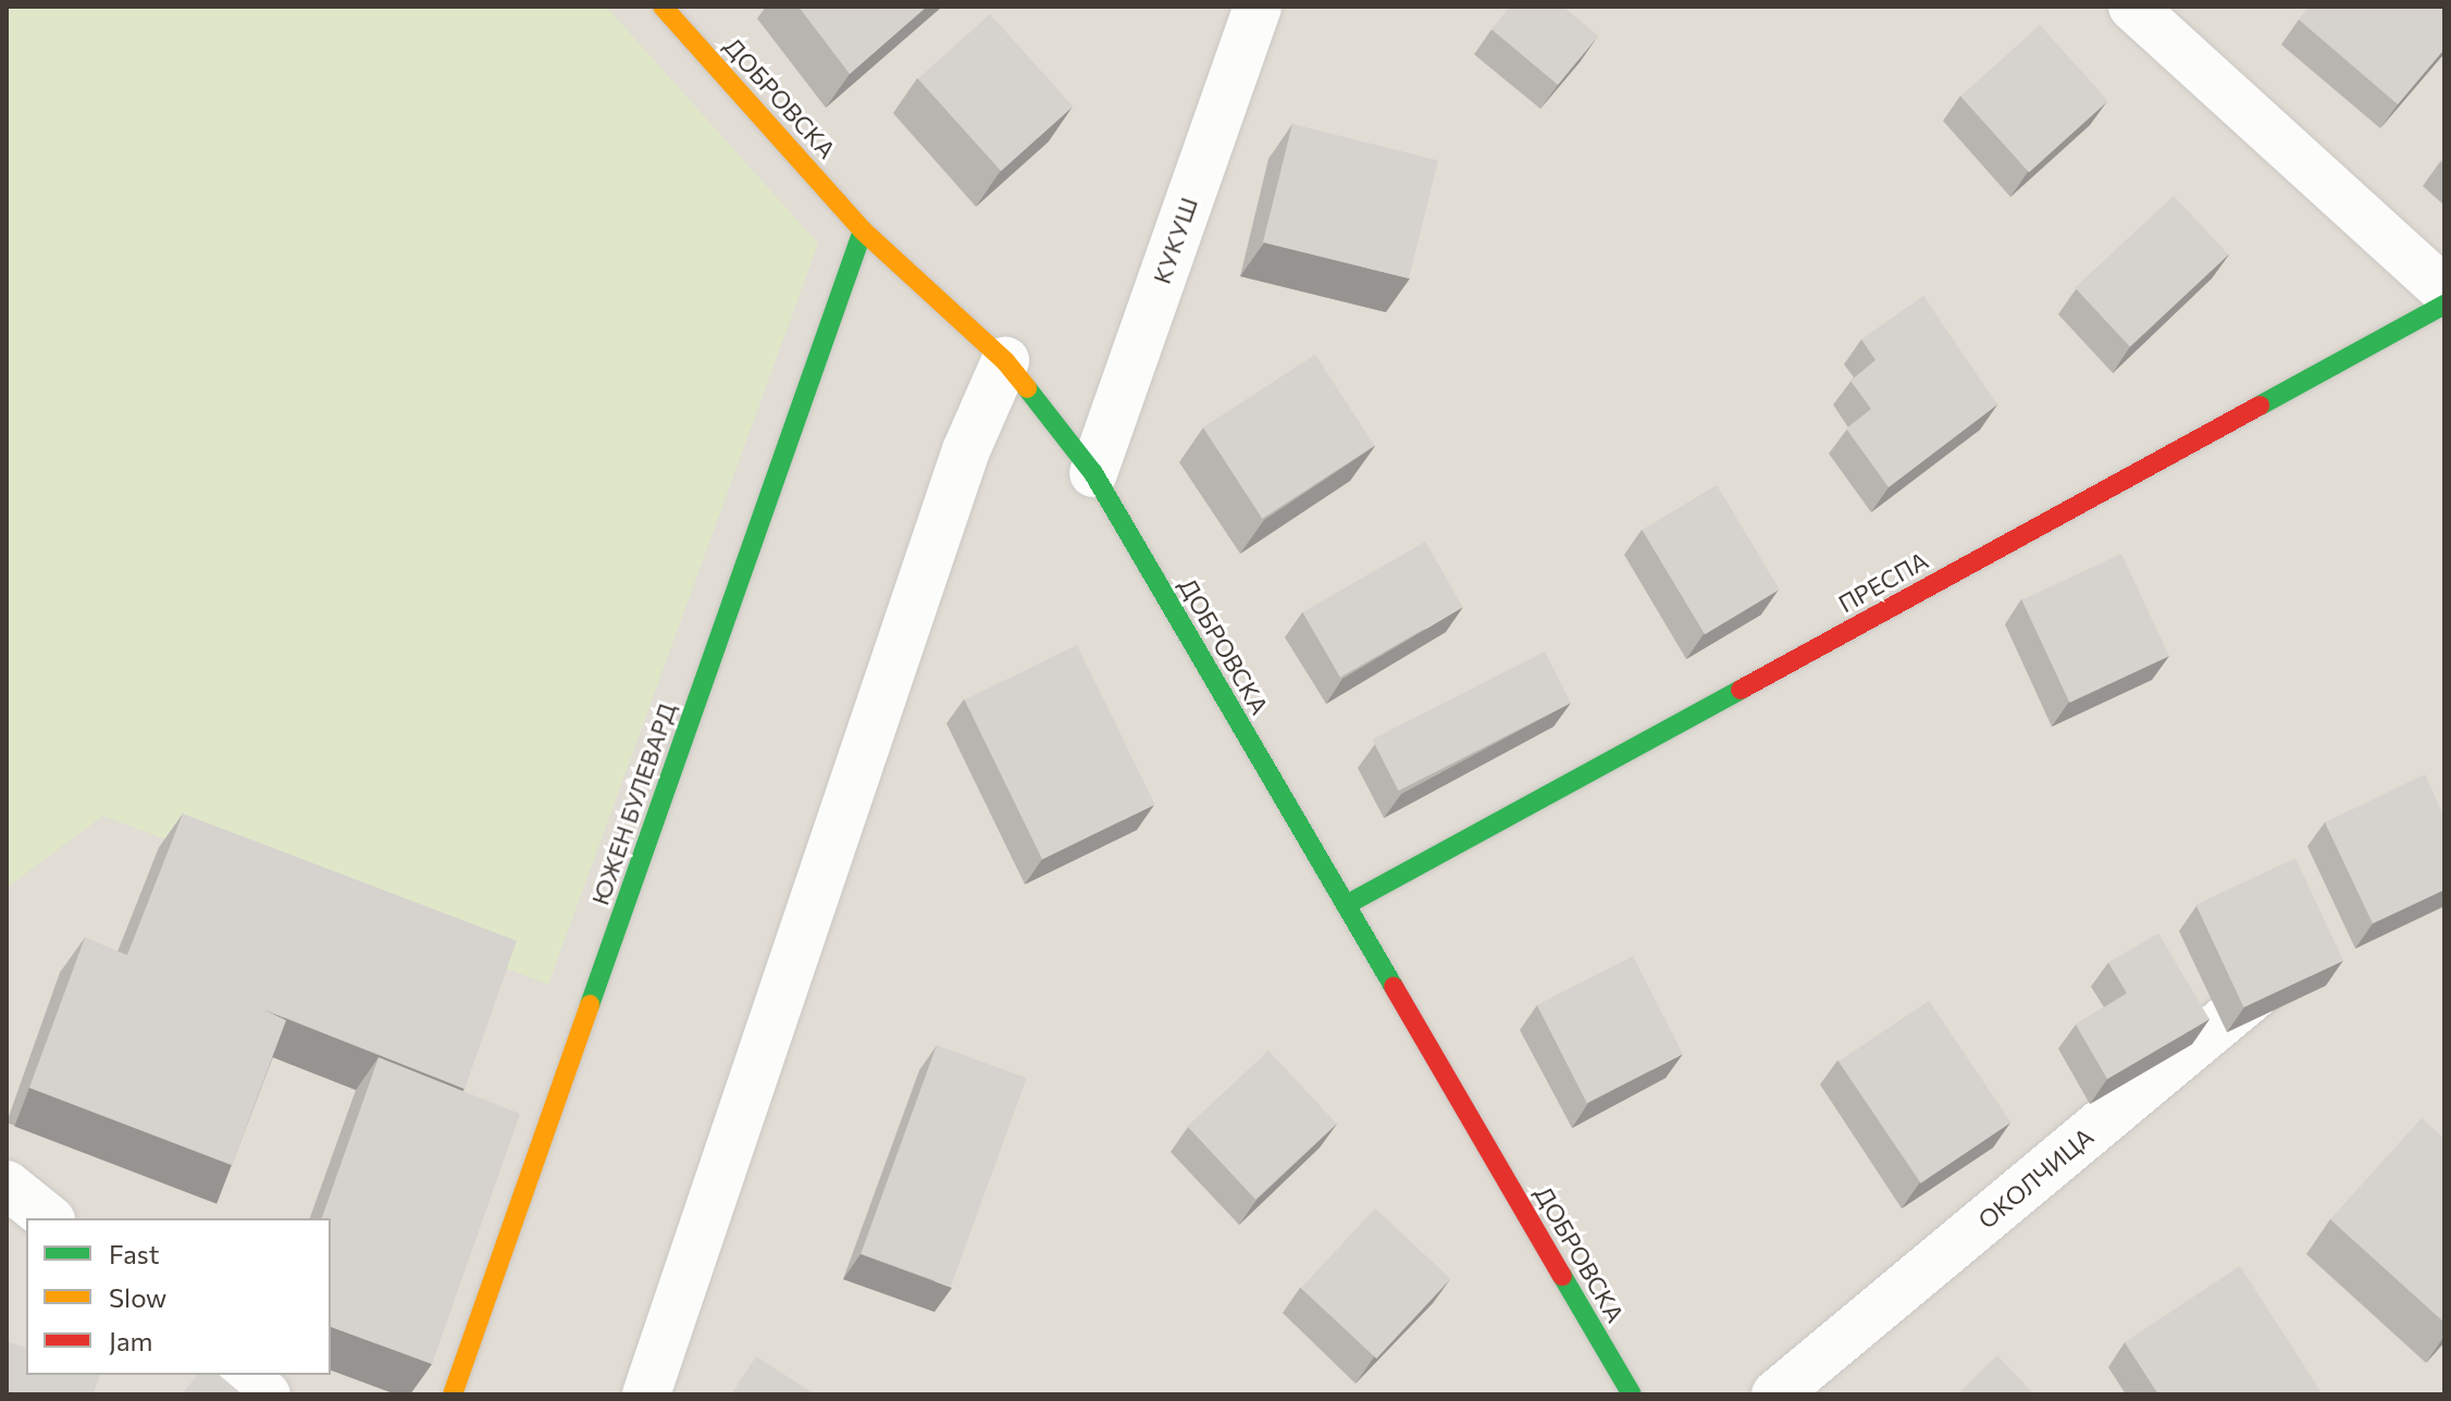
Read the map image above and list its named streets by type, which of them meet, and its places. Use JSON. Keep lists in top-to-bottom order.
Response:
{
  "streets": {
    "street": [
      "ДОБРОВСКА",
      "КУКУШ",
      "ПРЕСПА",
      "ЮЖЕН БУЛЕВАРД",
      "ОКОЛЧИЦА"
    ]
  },
  "crossings": [
    ["ДОБРОВСКА", "КУКУШ"],
    ["ДОБРОВСКА", "ПРЕСПА"],
    ["ДОБРОВСКА", "ЮЖЕН БУЛЕВАРД"]
  ],
  "legend": ["Fast", "Slow", "Jam"]
}
